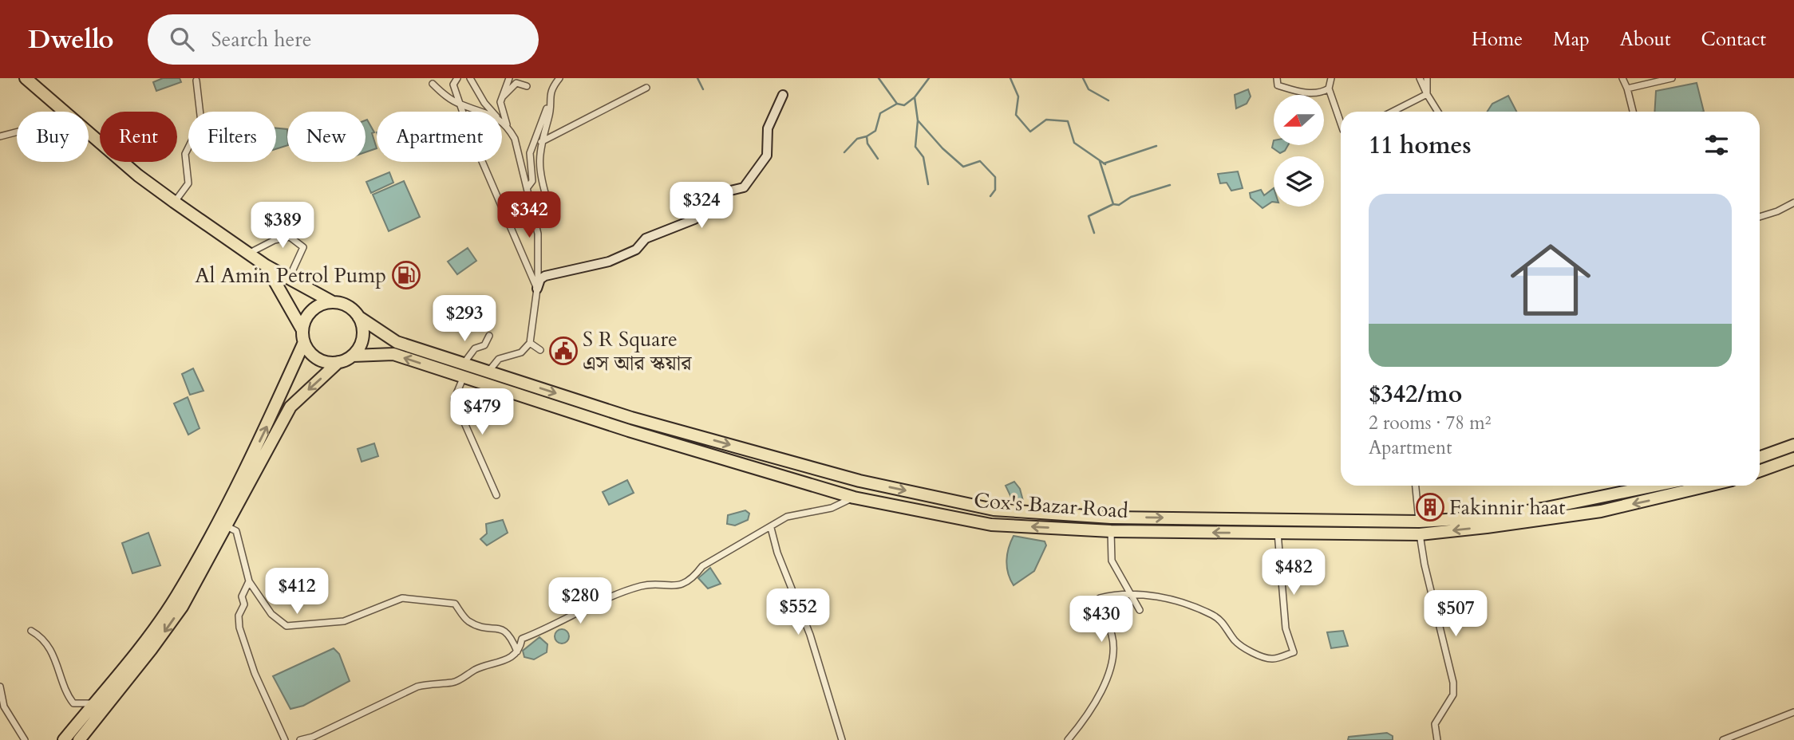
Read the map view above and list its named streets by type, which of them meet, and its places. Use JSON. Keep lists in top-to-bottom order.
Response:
{
  "streets": {
    "highway": ["Cox's Bazar Road"]
  },
  "places": {
    "fuel station": ["Al Amin Petrol Pump"],
    "public building": ["S R Square এস আর স্কয়ার"],
    "building": ["Fakinnir haat"]
  },
  "north": "left",
  "page": {
    "header": "Dwello",
    "search": "Search here",
    "nav": [
      "Home",
      "Map",
      "About",
      "Contact"
    ],
    "chip": [
      "Buy",
      "Rent",
      "Filters",
      "New",
      "Apartment"
    ],
    "heading": "11 homes",
    "list": [
      {
        "name": "$342/mo",
        "note": "2 rooms · 78 m² · Apartment"
      }
    ],
    "price": [
      "$324",
      "$342",
      "$389",
      "$293",
      "$479",
      "$482",
      "$412",
      "$280",
      "$552",
      "$507",
      "$430"
    ]
  }
}
